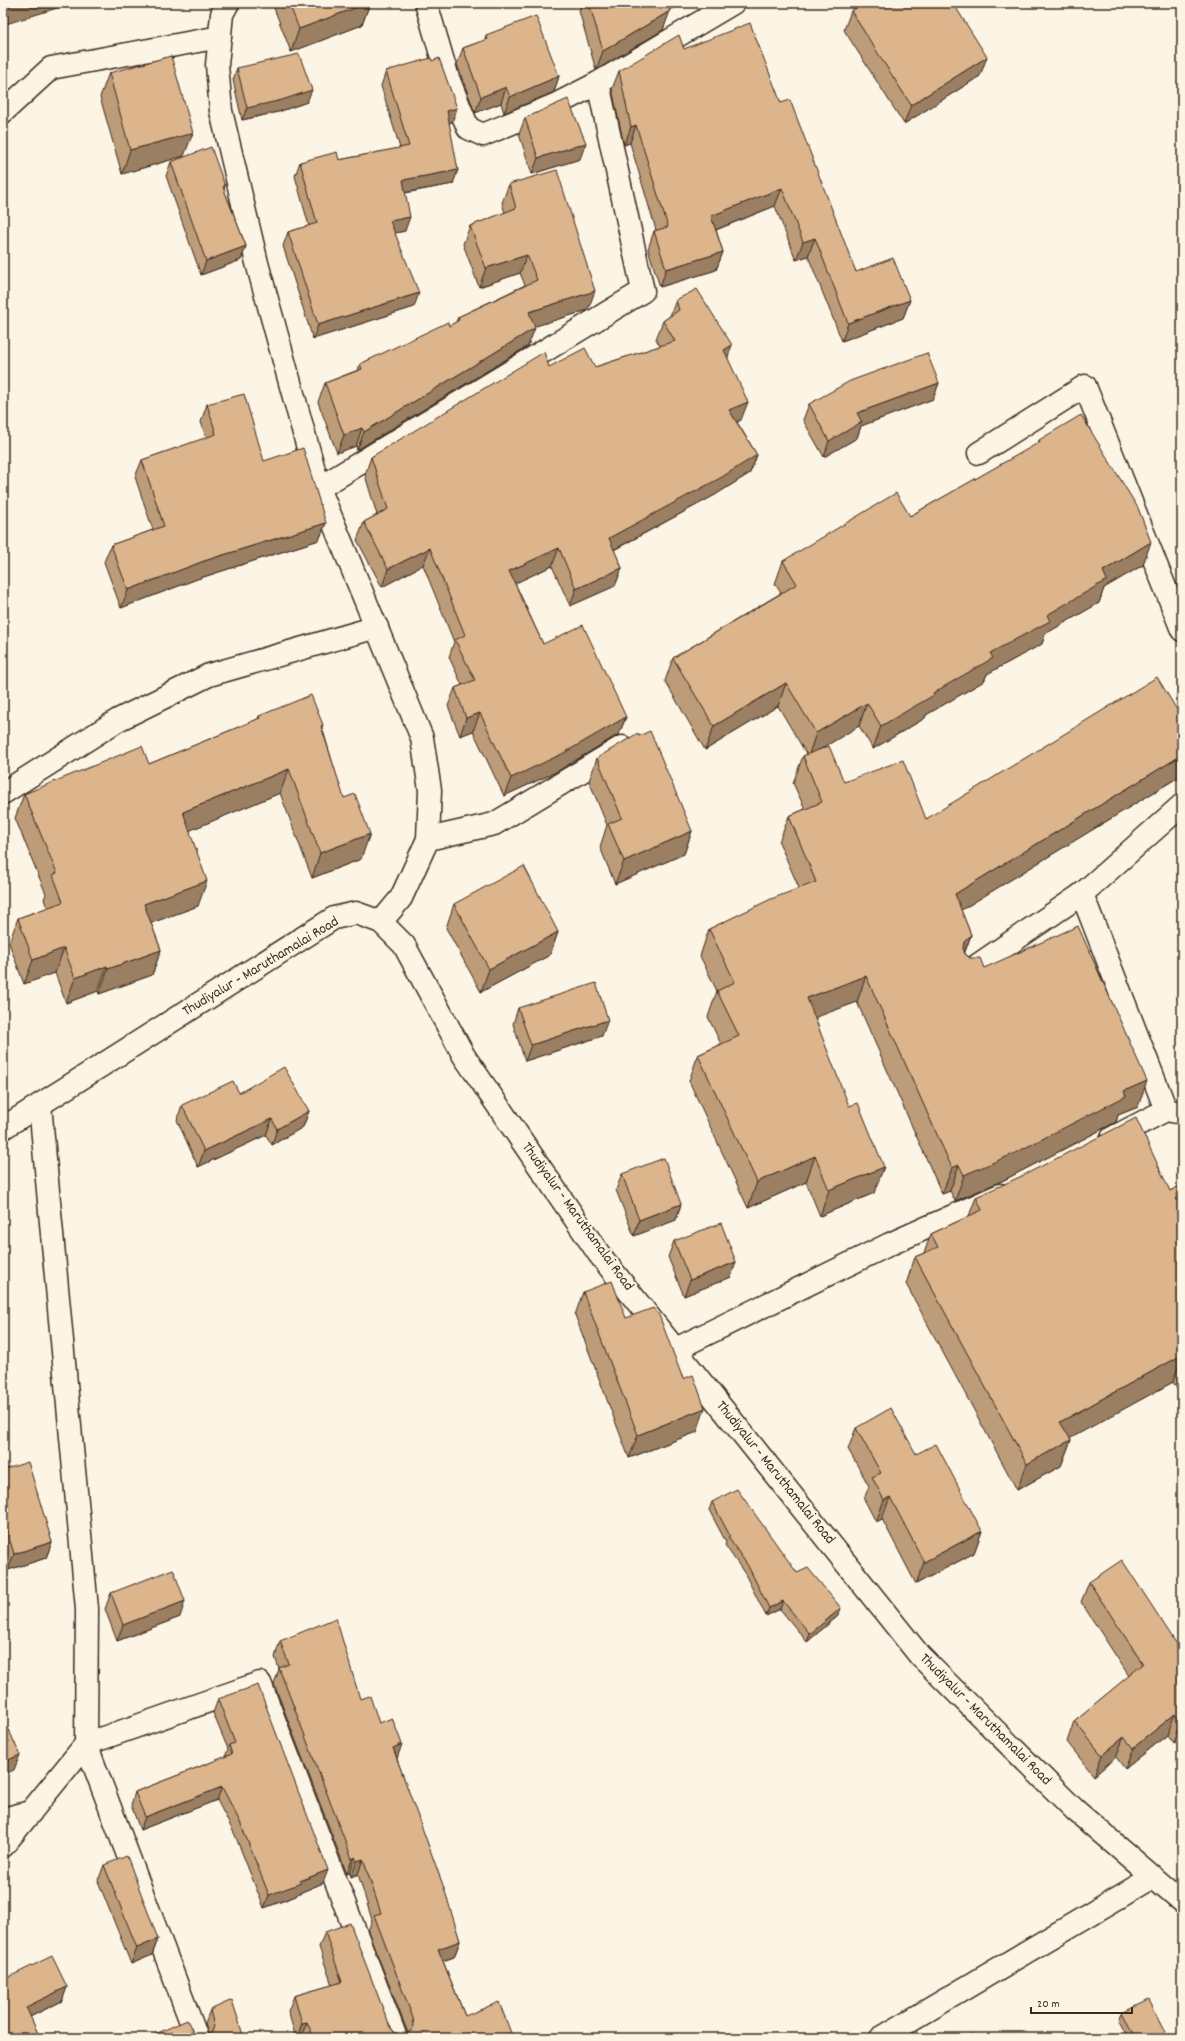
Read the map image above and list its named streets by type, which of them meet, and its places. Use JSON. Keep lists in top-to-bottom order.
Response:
{
  "streets": {
    "street": ["Thudiyalur - Maruthamalai Road"]
  },
  "scale_bar": "20 m"
}
